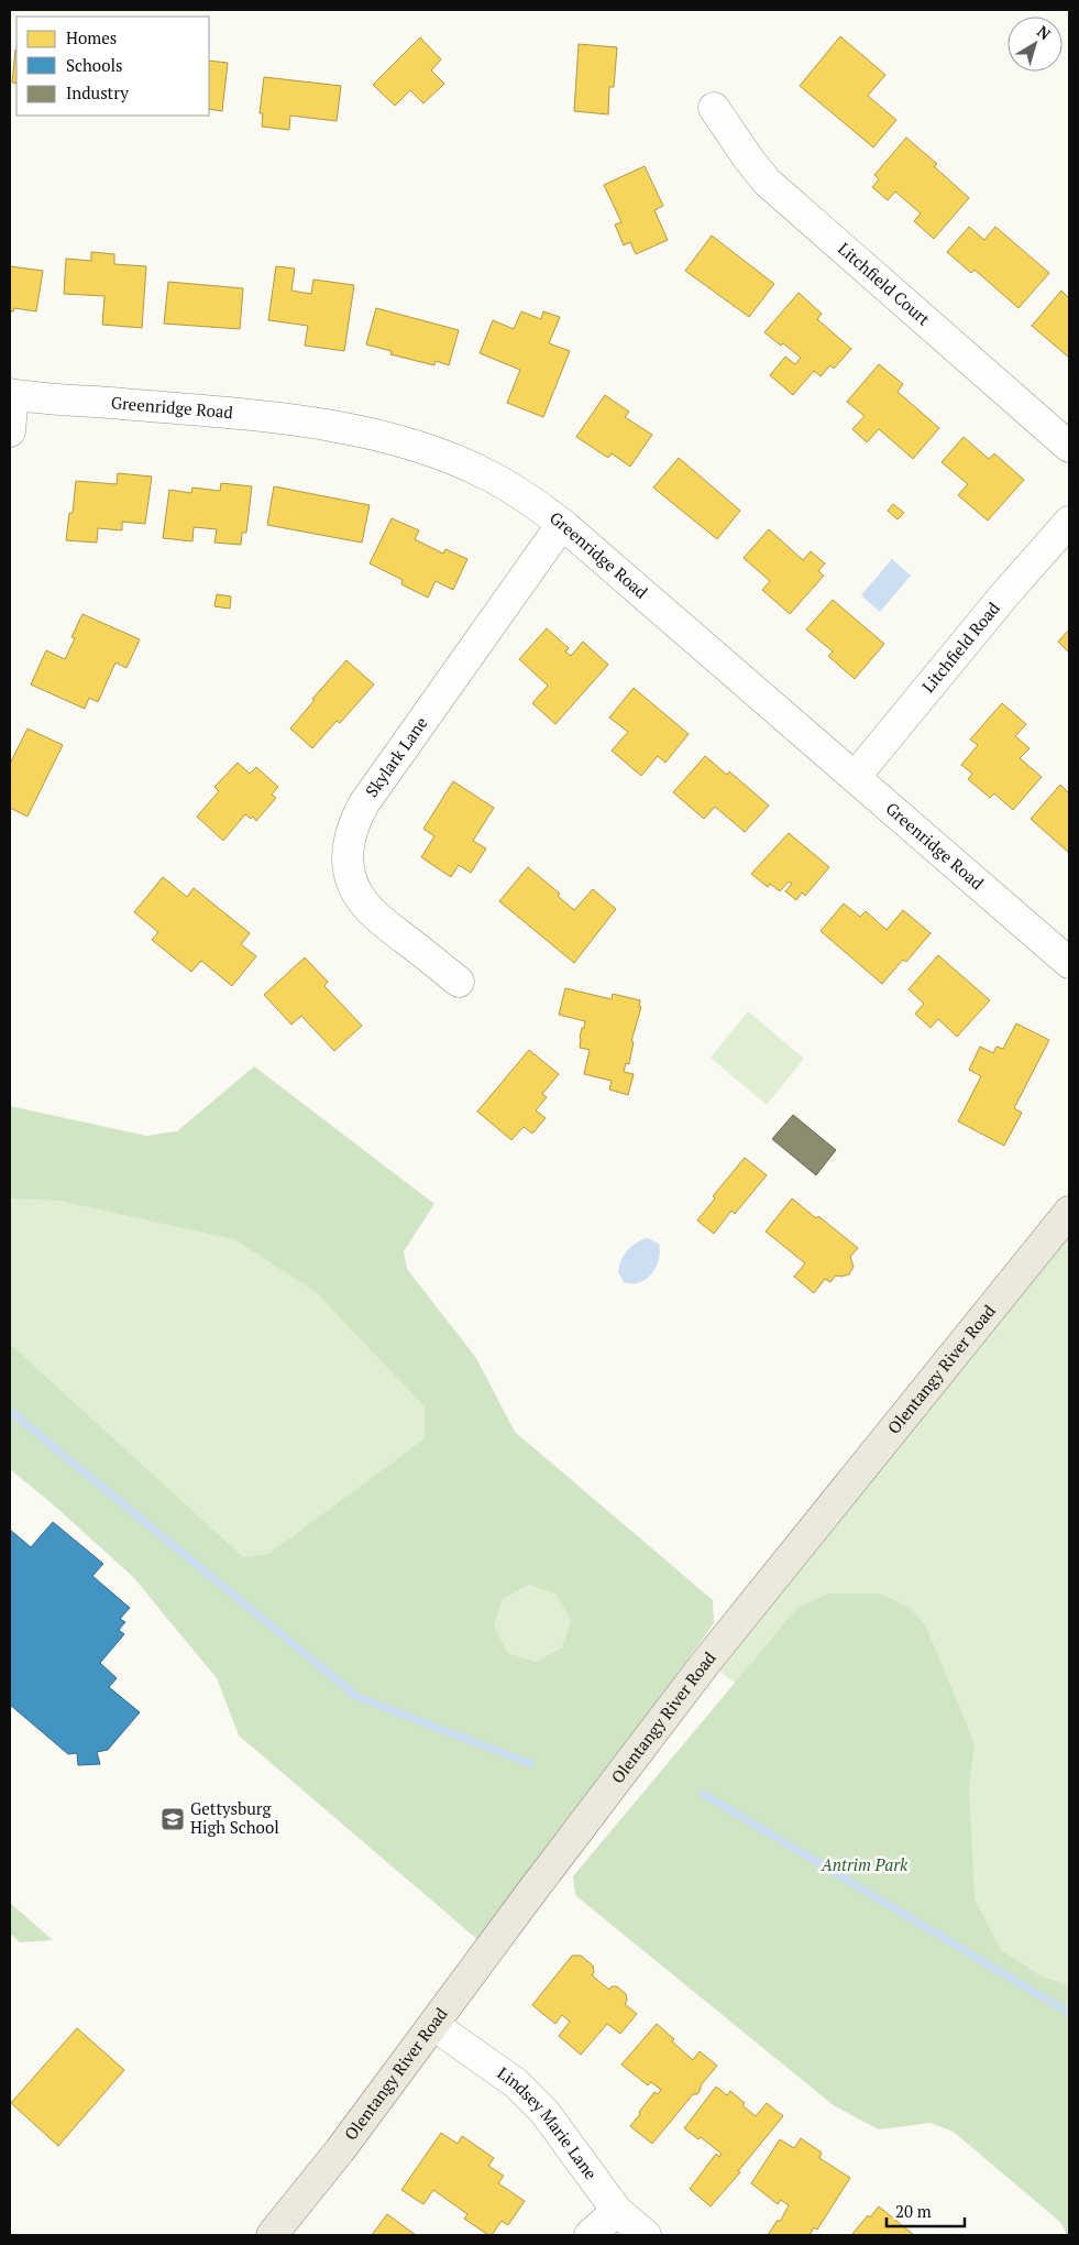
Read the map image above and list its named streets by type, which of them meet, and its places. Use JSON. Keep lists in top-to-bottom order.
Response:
{
  "streets": {
    "main road": ["Olentangy River Road"],
    "street": [
      "Litchfield Court",
      "Greenridge Road",
      "Litchfield Road",
      "Skylark Lane",
      "Lindsey Marie Lane"
    ]
  },
  "crossings": [
    ["Greenridge Road", "Litchfield Road"],
    ["Greenridge Road", "Skylark Lane"],
    ["Olentangy River Road", "Lindsey Marie Lane"]
  ],
  "parks": ["Antrim Park"],
  "places": {
    "school or university": ["Gettysburg High School"]
  },
  "legend": ["Homes", "Schools", "Industry"],
  "scale_bar": "20 m",
  "north": "top right"
}
